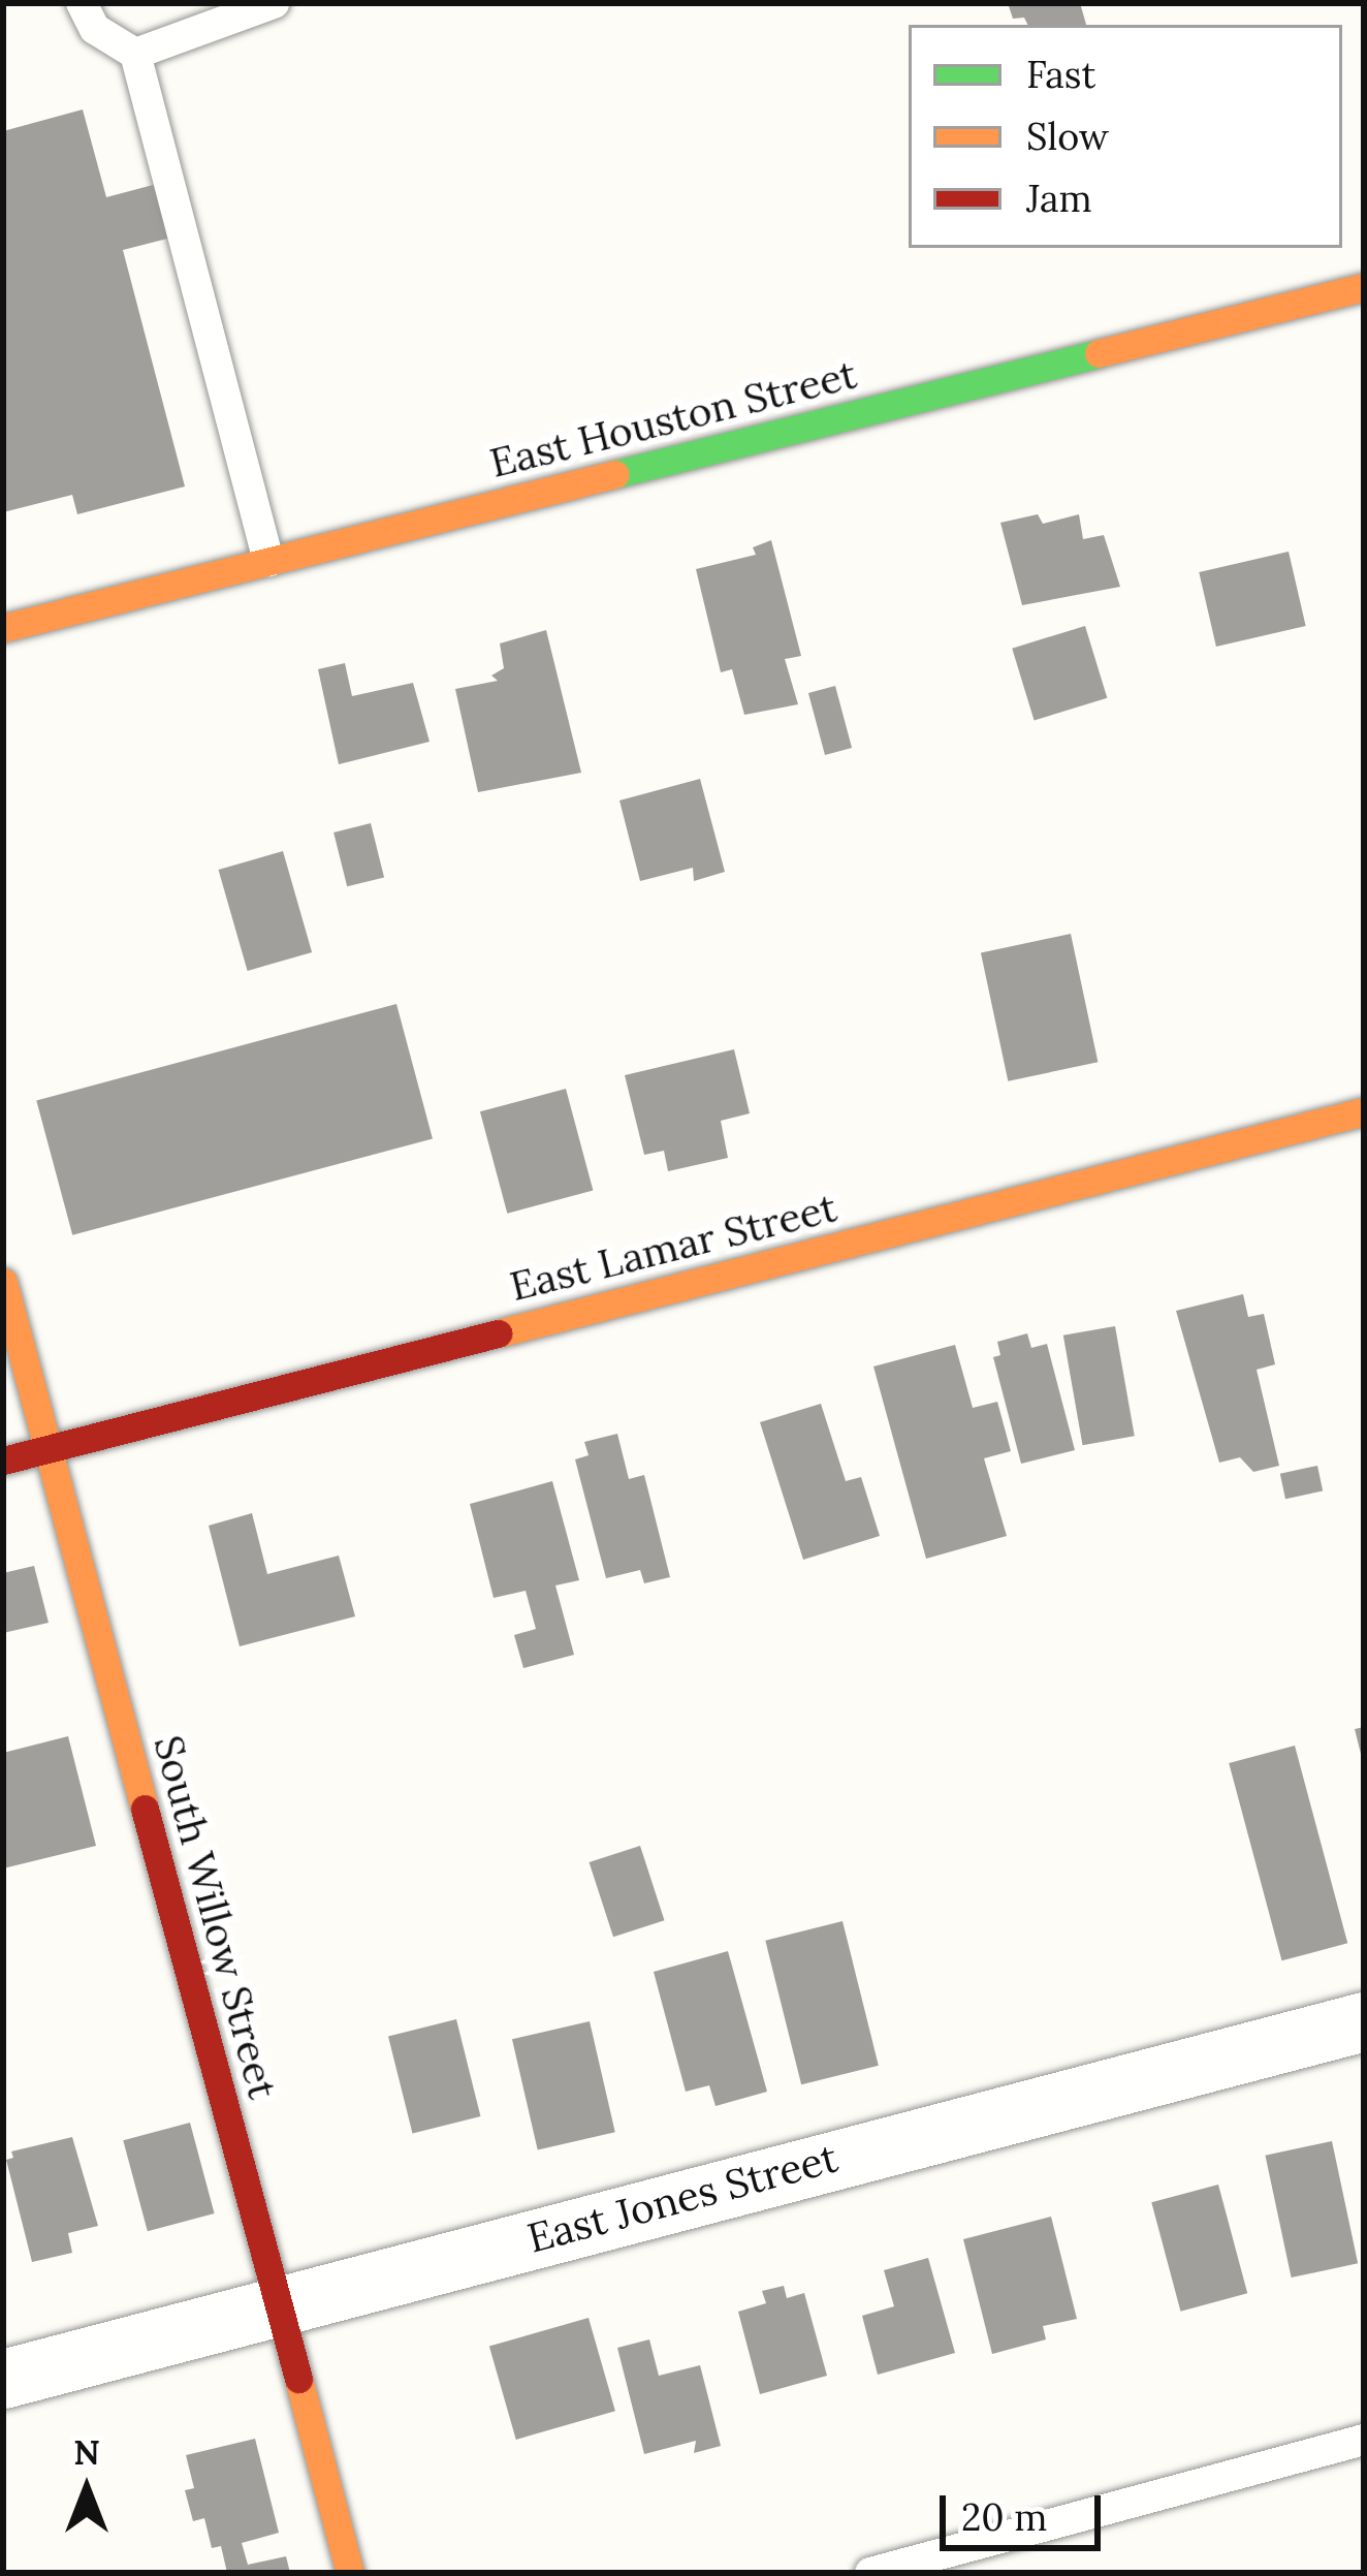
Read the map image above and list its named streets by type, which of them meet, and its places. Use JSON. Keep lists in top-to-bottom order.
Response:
{
  "streets": {
    "main road": ["East Houston Street", "East Lamar Street", "South Willow Street"],
    "street": ["East Jones Street"]
  },
  "crossings": [
    ["East Lamar Street", "South Willow Street"],
    ["South Willow Street", "East Jones Street"]
  ],
  "legend": ["Fast", "Slow", "Jam"],
  "scale_bar": "20 m",
  "north": "top"
}
